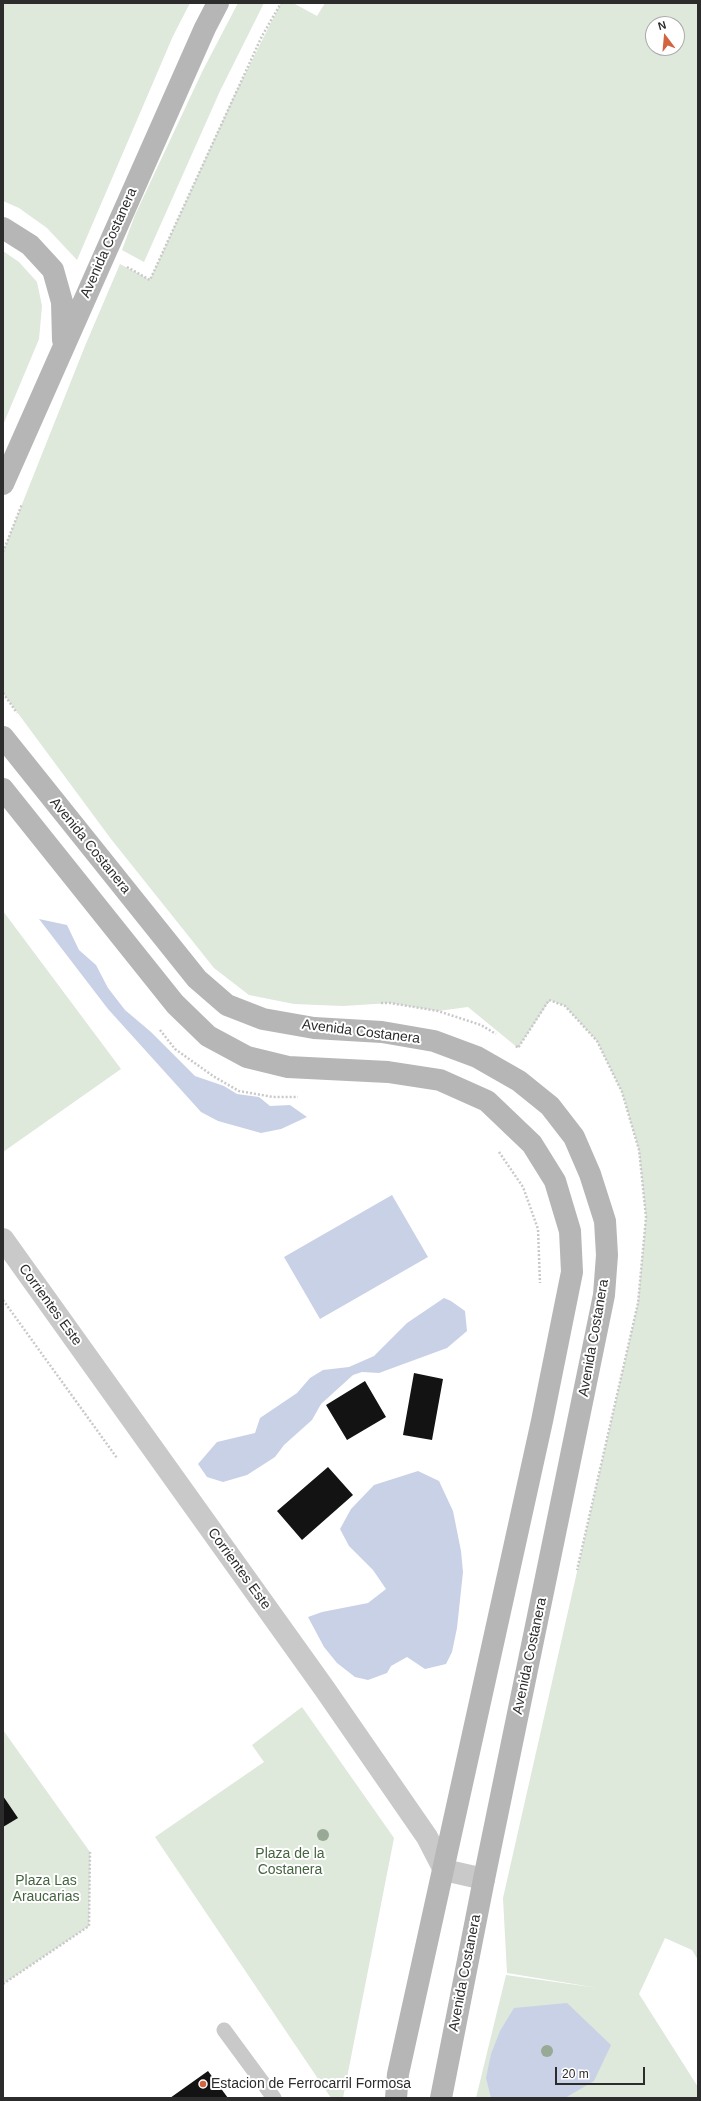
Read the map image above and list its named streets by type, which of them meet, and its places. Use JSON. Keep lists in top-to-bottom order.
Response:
{
  "streets": {
    "main road": ["Avenida Costanera"],
    "street": ["Corrientes Este"]
  },
  "parks": ["Plaza de la Costanera", "Plaza Las Araucarias"],
  "places": ["Estacion de Ferrocarril Formosa"],
  "scale_bar": "20 m",
  "north": "top"
}
